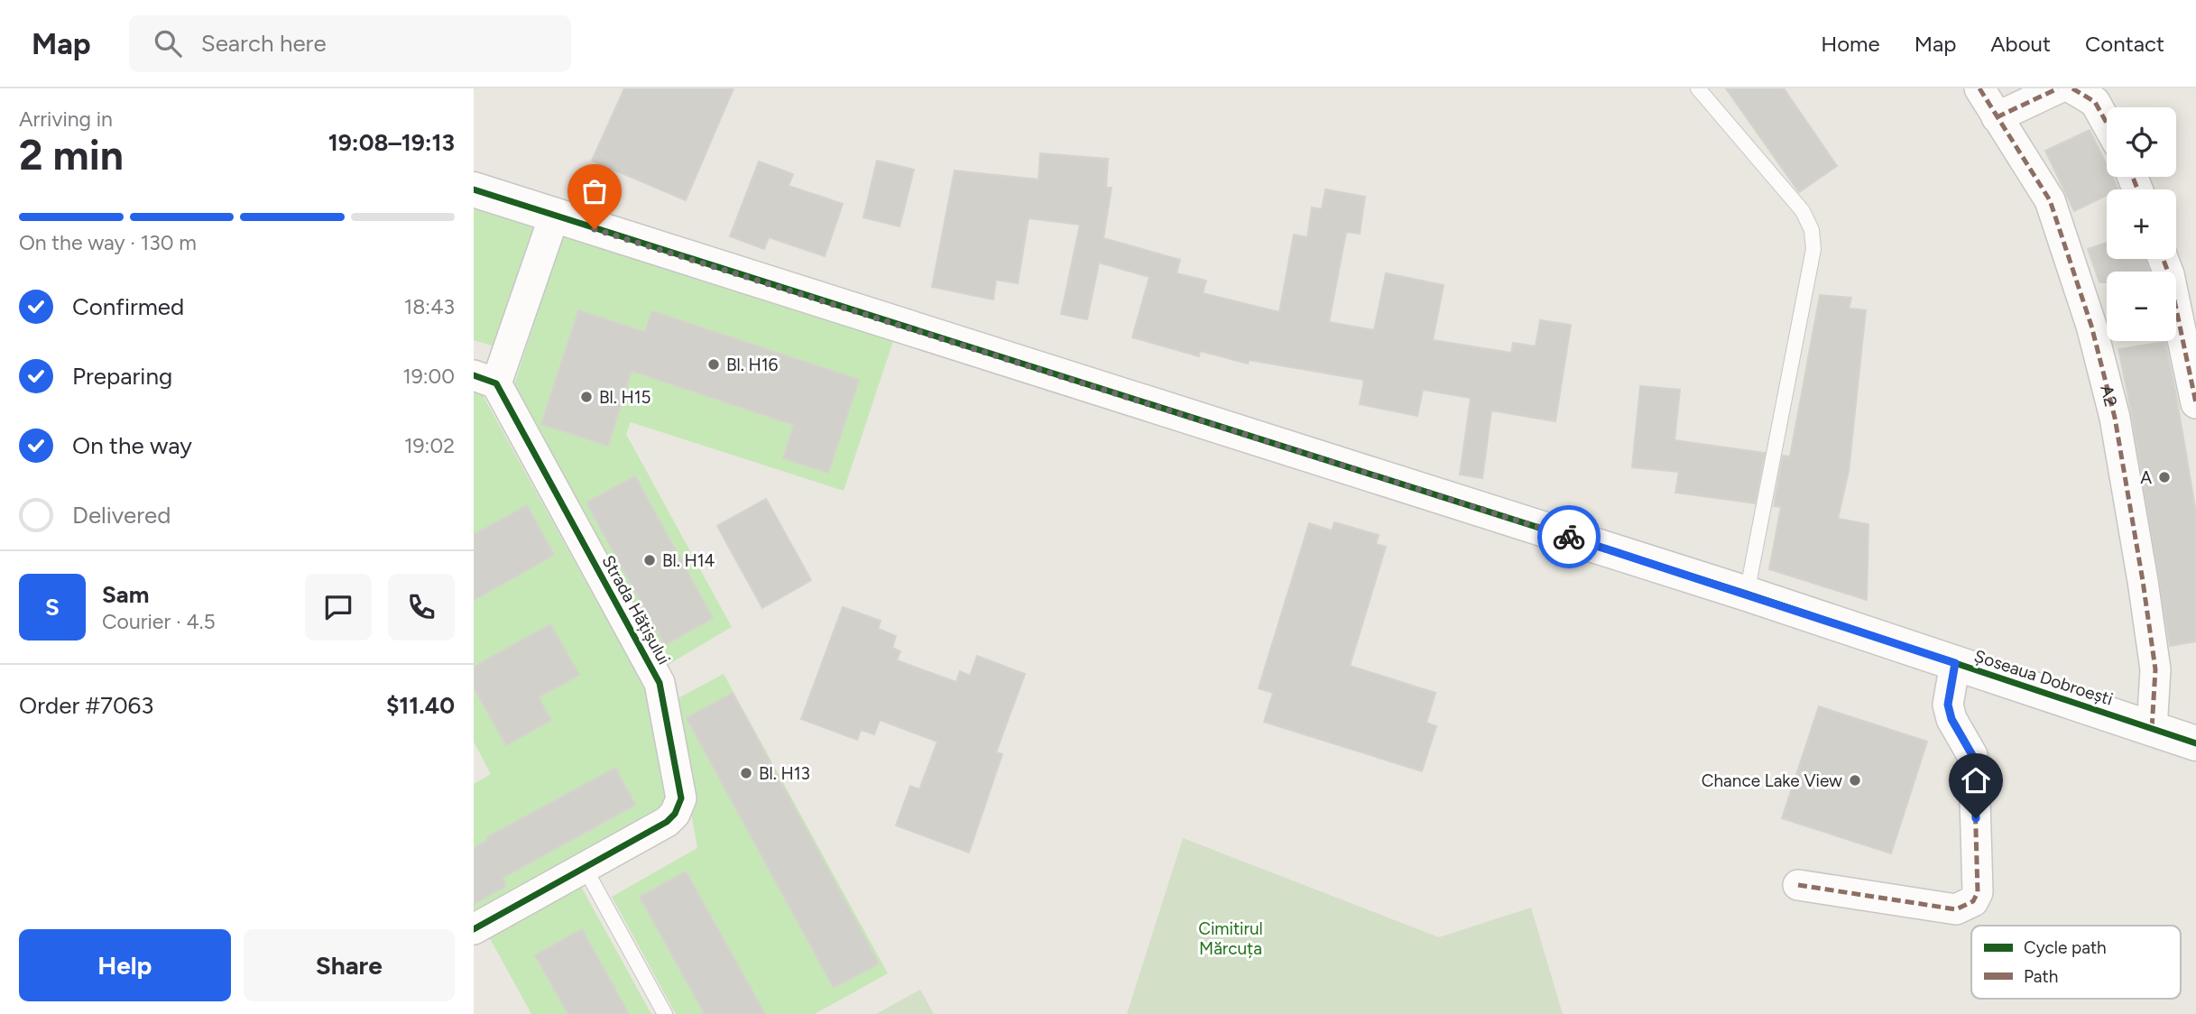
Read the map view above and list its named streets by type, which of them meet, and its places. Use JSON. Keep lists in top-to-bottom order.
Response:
{
  "streets": {
    "street": ["A2", "Strada Hățișului", "Șoseaua Dobroești"]
  },
  "crossings": [
    ["A2", "Șoseaua Dobroești"],
    ["Strada Hățișului", "Șoseaua Dobroești"]
  ],
  "parks": ["Cimitirul Mărcuța"],
  "places": [
    "Bl. H16",
    "Bl. H15",
    "A",
    "Bl. H14",
    "Bl. H13",
    "Chance Lake View"
  ],
  "legend": ["Cycle path", "Path"],
  "page": {
    "header": "Map",
    "search": "Search here",
    "nav": [
      "Home",
      "Map",
      "About",
      "Contact"
    ],
    "heading": ["2 min", "Arriving in", "19:08–19:13"],
    "panel": [
      "Sam",
      "Courier · 4.5",
      "Order #7063",
      "$11.40"
    ],
    "map_buttons": ["+", "−"],
    "bar": "On the way · 130 m",
    "list": [
      ["Confirmed", "18:43"],
      ["Preparing", "19:00"],
      ["On the way", "19:02"],
      "Delivered"
    ],
    "round": "S",
    "buttons": ["Help", "Share"]
  }
}
